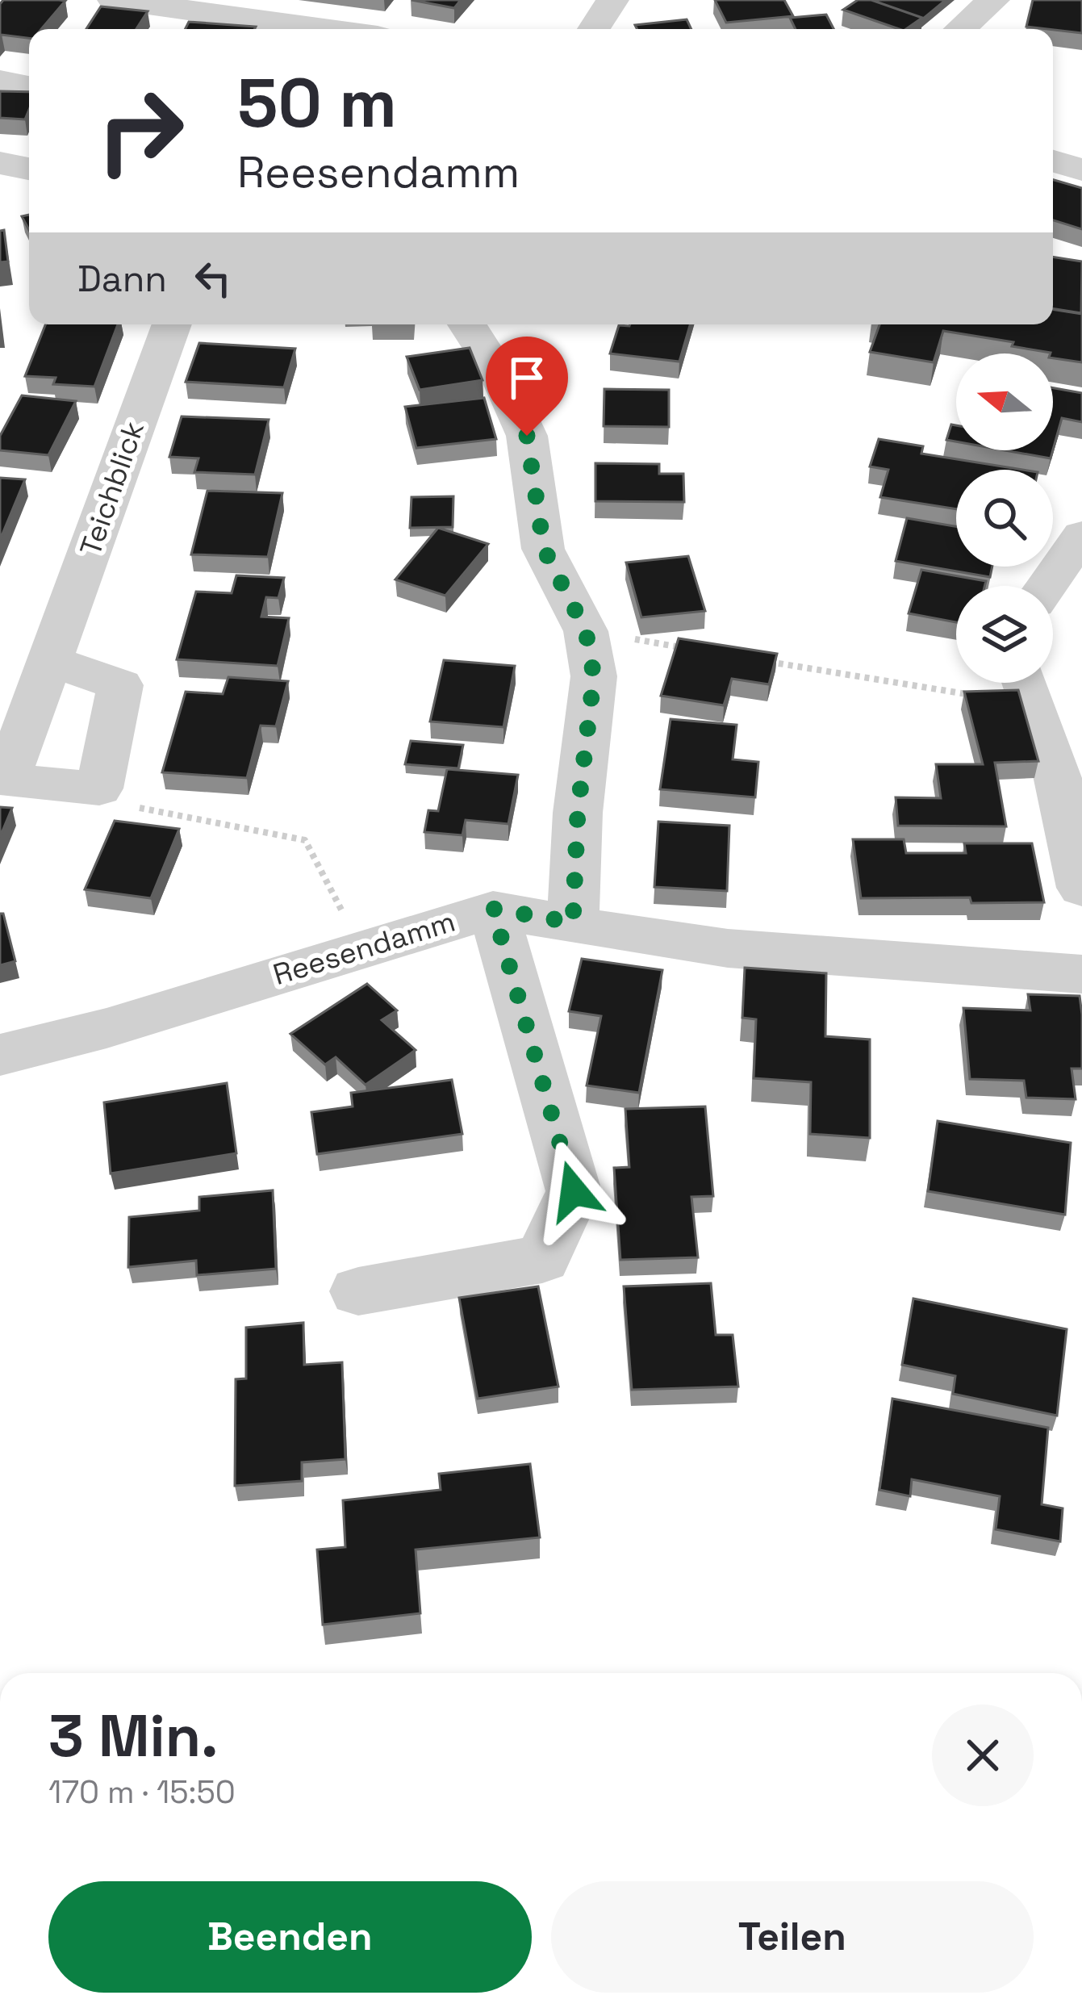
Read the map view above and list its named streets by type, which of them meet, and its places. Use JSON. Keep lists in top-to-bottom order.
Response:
{
  "streets": {
    "street": ["Teichblick", "Reesendamm"]
  },
  "north": "left",
  "page": {
    "turn": ["50 m", "Reesendamm"],
    "then": "Dann",
    "heading": ["3 Min.", "170 m · 15:50"],
    "buttons": ["Beenden", "Teilen"]
  }
}
